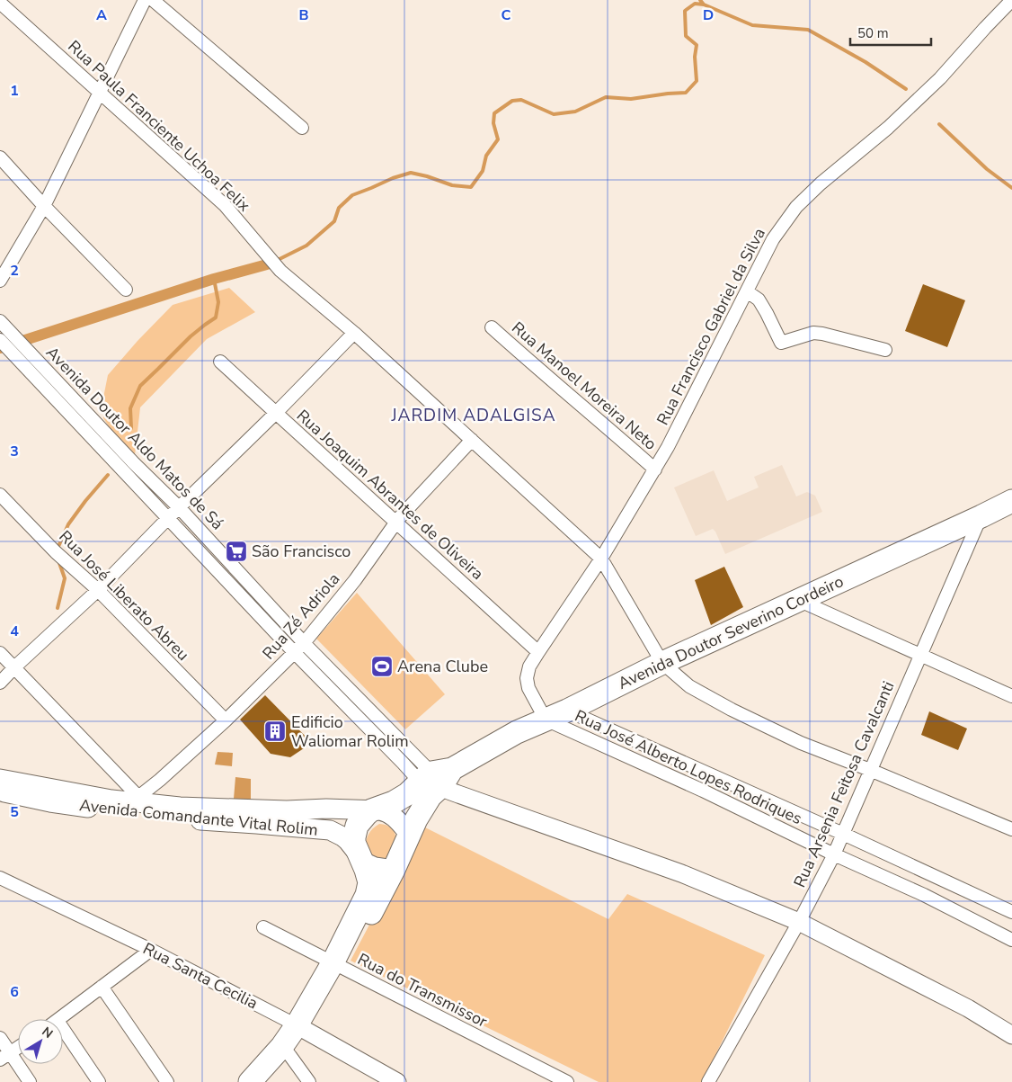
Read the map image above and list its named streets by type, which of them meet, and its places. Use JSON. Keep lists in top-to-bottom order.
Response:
{
  "streets": {
    "highway": ["Avenida Doutor Severino Cordeiro"],
    "main road": ["Avenida Comandante Vital Rolim"],
    "street": [
      "Rua Paula Franciente Uchoa Felix",
      "Rua Francisco Gabriel da Silva",
      "Rua Manoel Moreira Neto",
      "Avenida Doutor Aldo Matos de Sá",
      "Rua Joaquim Abrantes de Oliveira",
      "Rua José Liberato Abreu",
      "Rua Zé Adriola",
      "Rua José Alberto Lopes Rodriques",
      "Rua Arsenia Feitosa Cavalcanti",
      "Rua Santa Cecilia",
      "Rua do Transmissor"
    ]
  },
  "crossings": [
    ["Rua Paula Franciente Uchoa Felix", "Rua Francisco Gabriel da Silva"],
    ["Rua Paula Franciente Uchoa Felix", "Rua Zé Adriola"],
    ["Rua Paula Franciente Uchoa Felix", "Avenida Doutor Severino Cordeiro"],
    ["Rua Paula Franciente Uchoa Felix", "Rua Arsenia Feitosa Cavalcanti"],
    ["Rua Francisco Gabriel da Silva", "Rua Manoel Moreira Neto"],
    ["Rua Francisco Gabriel da Silva", "Rua Joaquim Abrantes de Oliveira"],
    ["Rua Francisco Gabriel da Silva", "Avenida Doutor Severino Cordeiro"],
    ["Rua Francisco Gabriel da Silva", "Rua José Alberto Lopes Rodriques"],
    ["Avenida Doutor Aldo Matos de Sá", "Rua Zé Adriola"],
    ["Avenida Doutor Aldo Matos de Sá", "Avenida Doutor Severino Cordeiro"],
    ["Rua Joaquim Abrantes de Oliveira", "Rua Zé Adriola"],
    ["Rua José Liberato Abreu", "Rua Zé Adriola"],
    ["Rua Zé Adriola", "Avenida Comandante Vital Rolim"],
    ["Avenida Doutor Severino Cordeiro", "Rua José Alberto Lopes Rodriques"],
    ["Avenida Doutor Severino Cordeiro", "Rua Arsenia Feitosa Cavalcanti"],
    ["Avenida Doutor Severino Cordeiro", "Avenida Comandante Vital Rolim"],
    ["Rua José Alberto Lopes Rodriques", "Rua Arsenia Feitosa Cavalcanti"]
  ],
  "districts": ["JARDIM ADALGISA"],
  "places": {
    "supermarket": ["São Francisco"],
    "sports": ["Arena Clube"],
    "building": ["Edificio Waliomar Rolim"]
  },
  "scale_bar": "50 m",
  "north": "top right",
  "grid": {
    "columns": [
      "A",
      "B",
      "C",
      "D"
    ],
    "rows": [
      "1",
      "2",
      "3",
      "4",
      "5",
      "6"
    ]
  }
}
